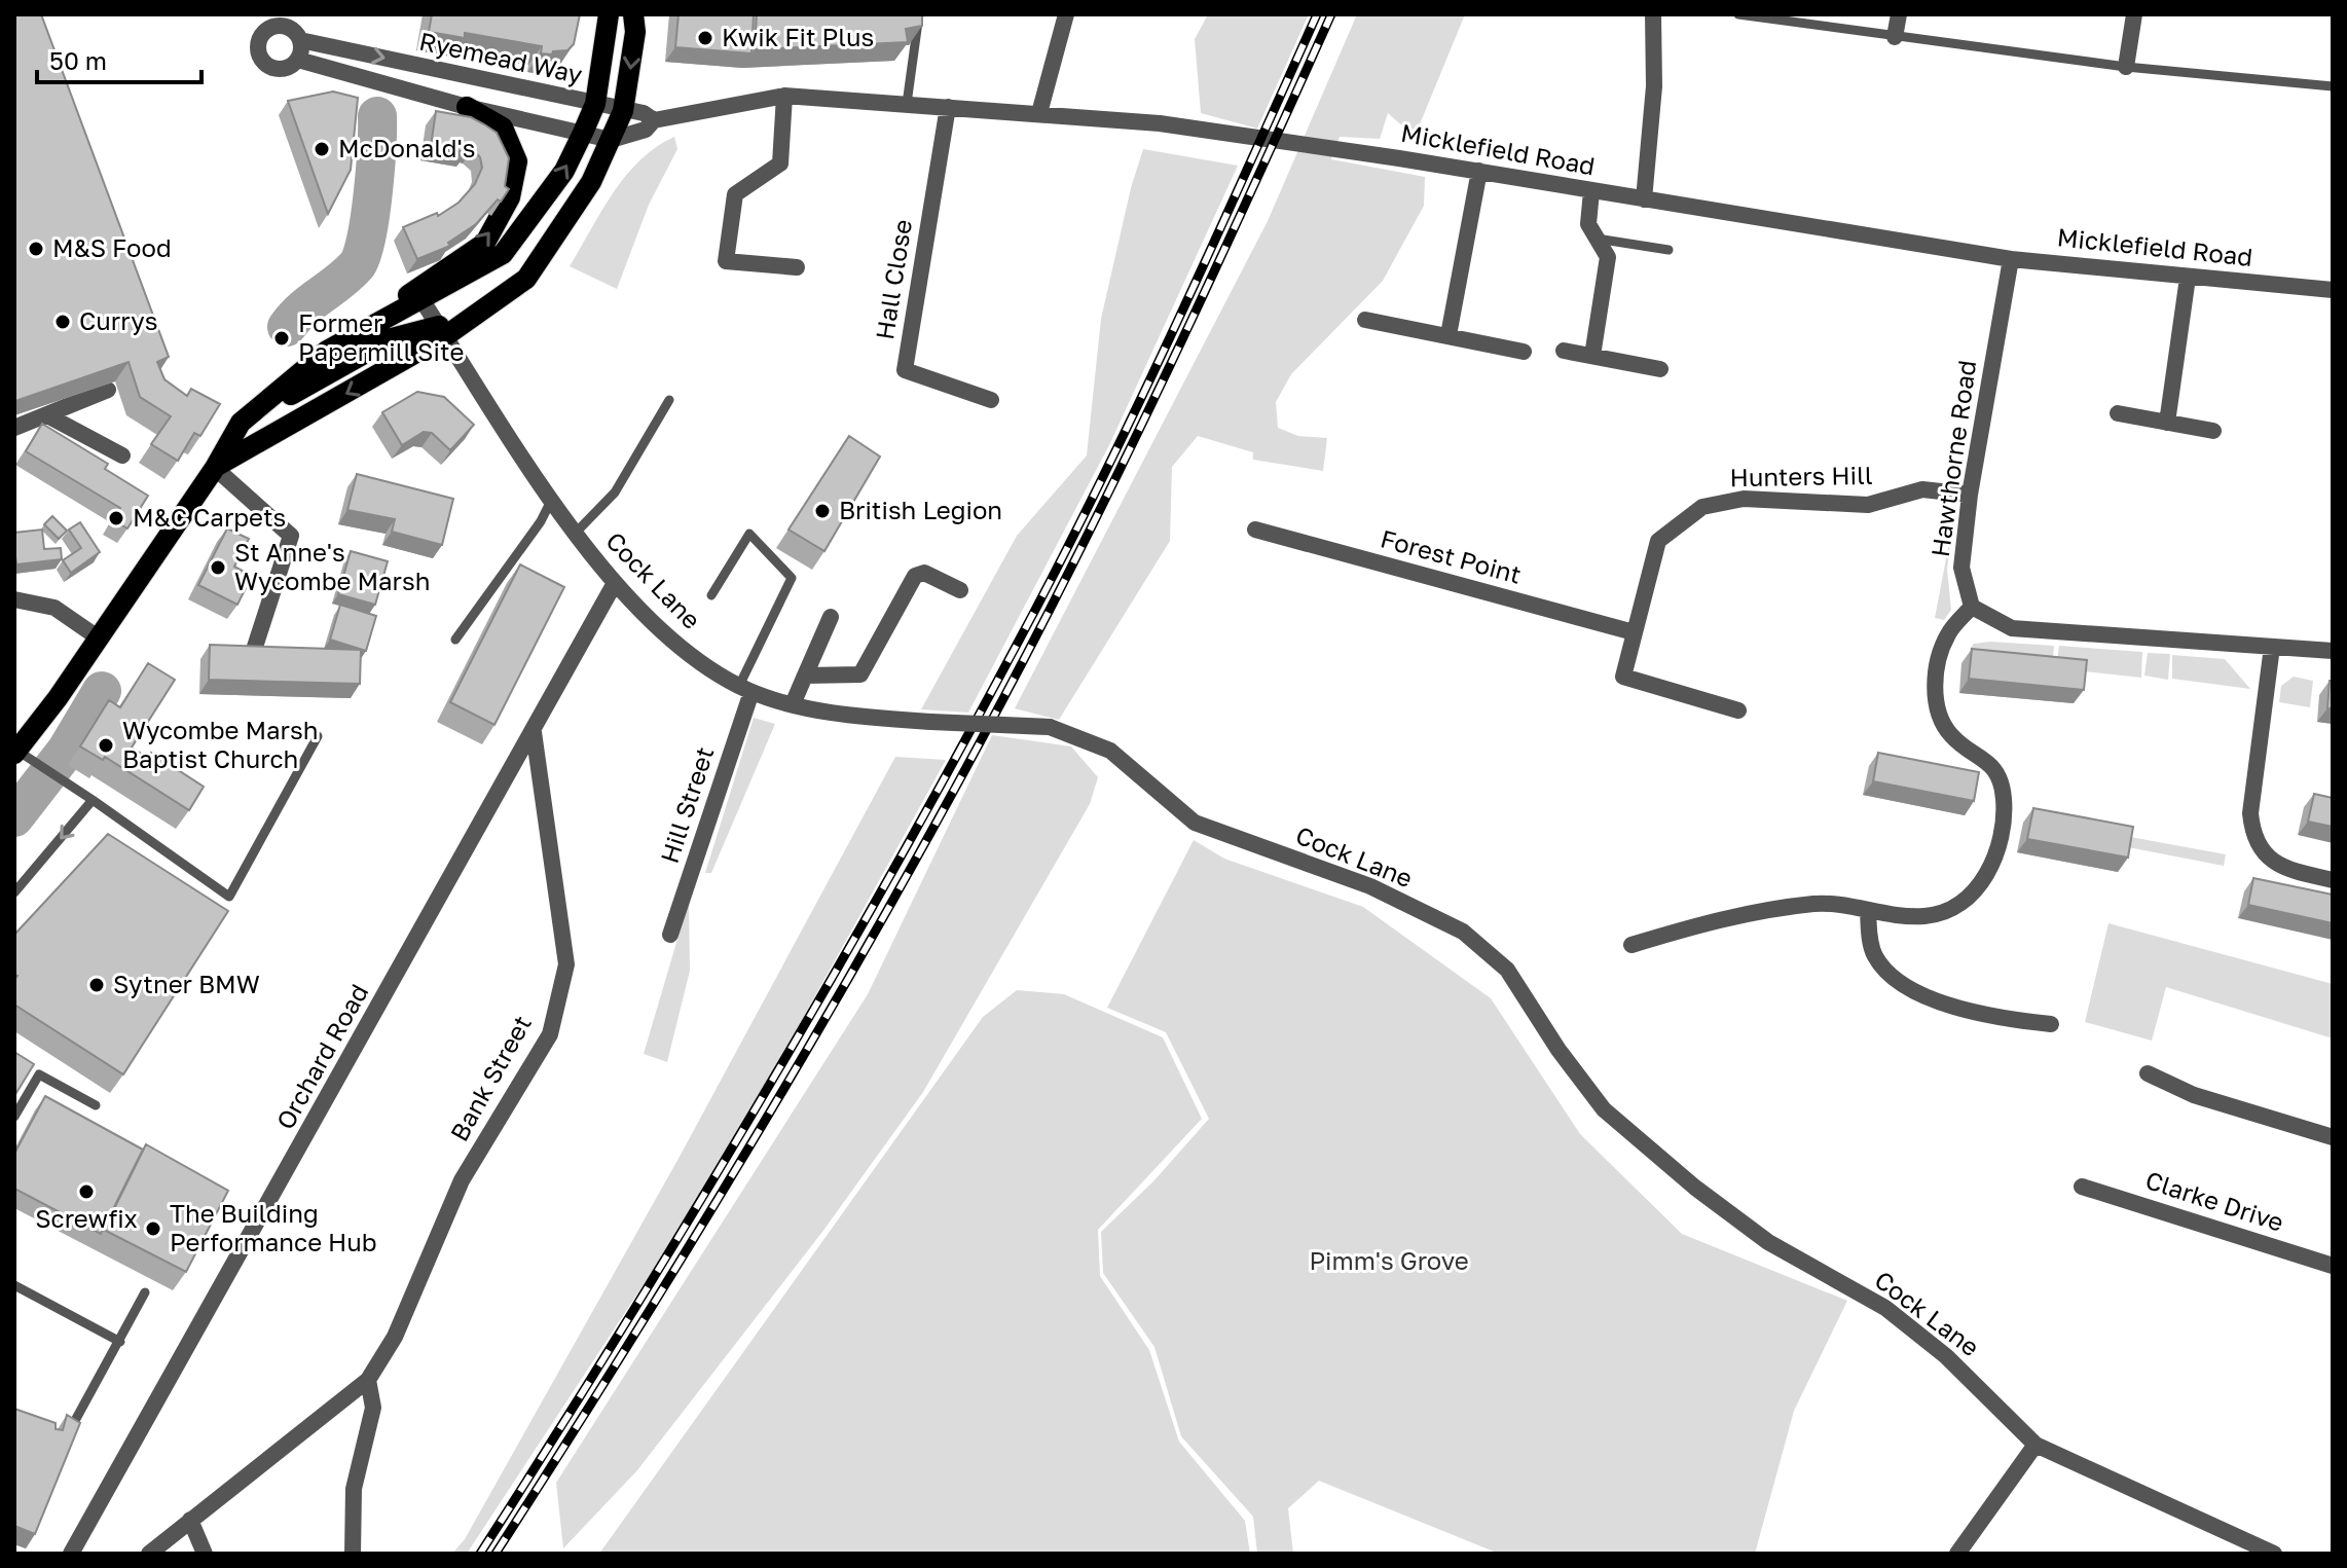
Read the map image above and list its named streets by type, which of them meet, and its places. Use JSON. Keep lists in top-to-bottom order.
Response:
{
  "streets": {
    "street": [
      "Ryemead Way",
      "Micklefield Road",
      "Hall Close",
      "Hawthorne Road",
      "Hunters Hill",
      "Forest Point",
      "Cock Lane",
      "Hill Street",
      "Orchard Road",
      "Bank Street",
      "Clarke Drive"
    ]
  },
  "crossings": [
    ["Ryemead Way", "Micklefield Road"],
    ["Micklefield Road", "Hall Close"],
    ["Micklefield Road", "Hawthorne Road"],
    ["Hawthorne Road", "Hunters Hill"],
    ["Hunters Hill", "Forest Point"],
    ["Cock Lane", "Hill Street"],
    ["Cock Lane", "Orchard Road"],
    ["Orchard Road", "Bank Street"]
  ],
  "parks": ["Pimm's Grove"],
  "places": [
    "Kwik Fit Plus",
    "McDonald's",
    "M&S Food",
    "Currys",
    "Former Papermill Site",
    "British Legion",
    "M&C Carpets",
    "St Anne's Wycombe Marsh",
    "Wycombe Marsh Baptist Church",
    "Sytner BMW",
    "Screwfix",
    "The Building Performance Hub"
  ],
  "scale_bar": "50 m"
}
